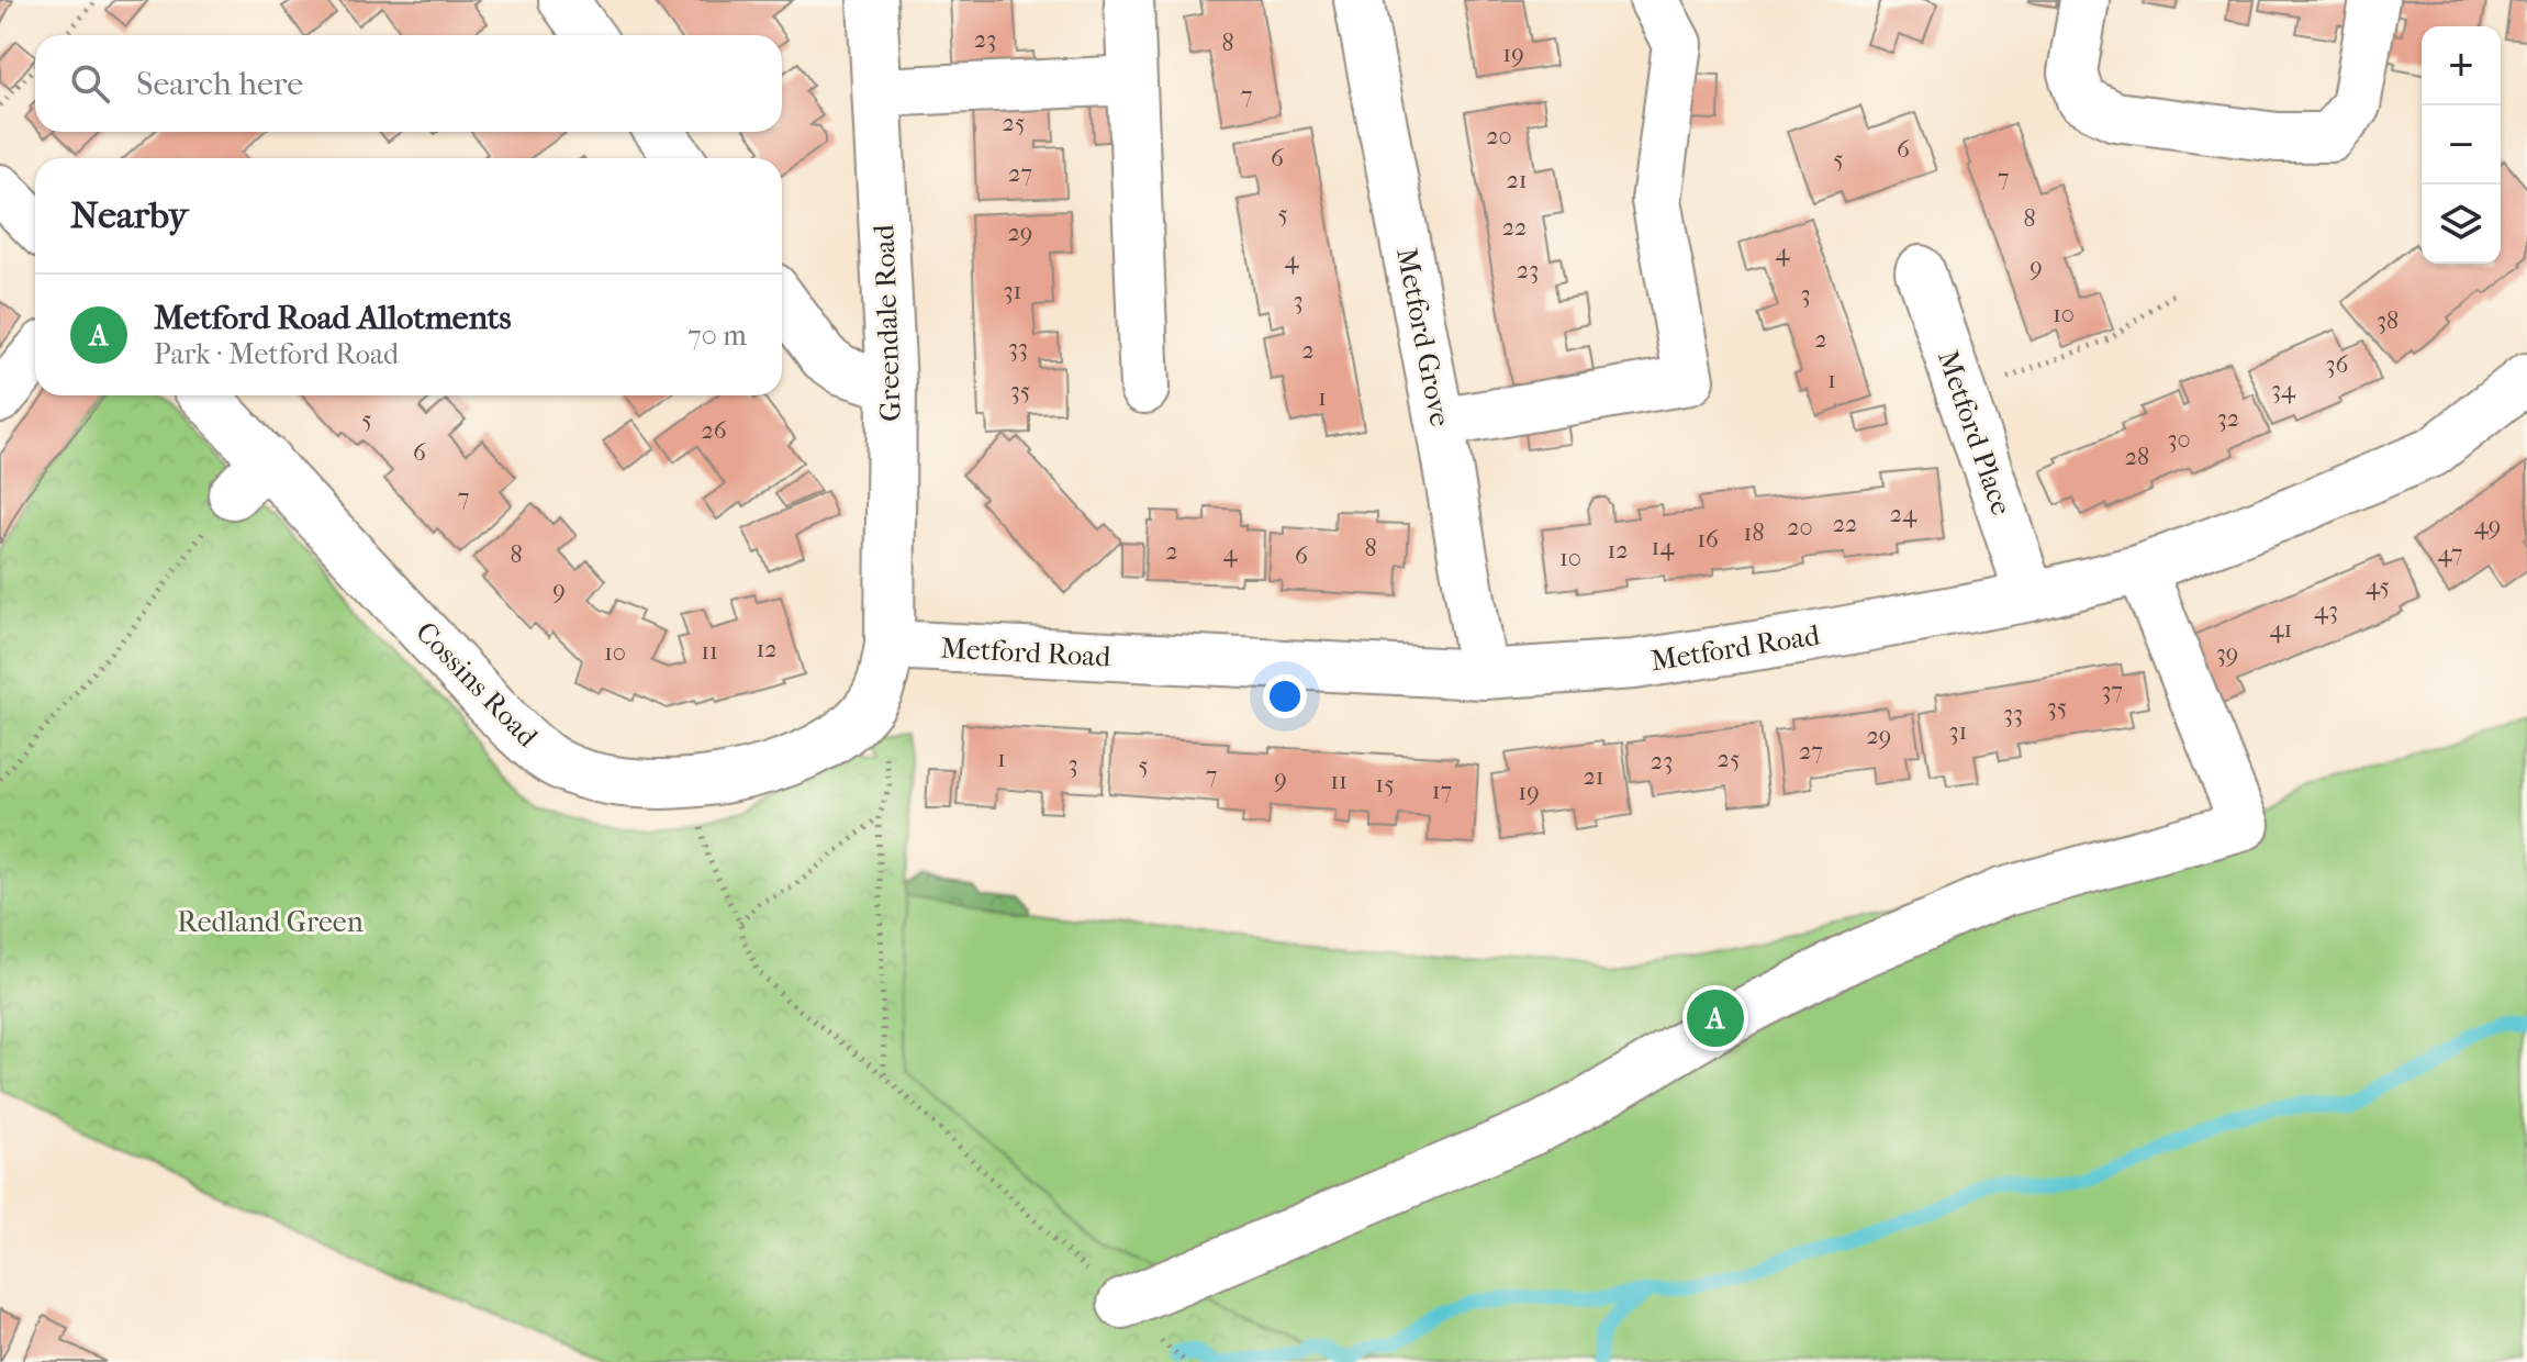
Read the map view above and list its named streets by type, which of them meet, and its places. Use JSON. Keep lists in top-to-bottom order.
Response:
{
  "streets": {
    "street": [
      "Greendale Road",
      "Metford Grove",
      "Metford Place",
      "Metford Road",
      "Cossins Road"
    ]
  },
  "crossings": [
    ["Greendale Road", "Metford Road"],
    ["Greendale Road", "Cossins Road"],
    ["Metford Grove", "Metford Road"],
    ["Metford Place", "Metford Road"],
    ["Metford Road", "Cossins Road"]
  ],
  "parks": ["Redland Green"],
  "house_numbers": [
    "23",
    "8",
    "19",
    "7",
    "25",
    "20",
    "6",
    "6",
    "5",
    "27",
    "7",
    "21",
    "5",
    "8",
    "22",
    "29",
    "4",
    "4",
    "9",
    "23",
    "31",
    "3",
    "3",
    "10",
    "38",
    "2",
    "33",
    "2",
    "36",
    "1",
    "34",
    "35",
    "1",
    "32",
    "5",
    "26",
    "30",
    "6",
    "28",
    "7",
    "24",
    "22",
    "49",
    "20",
    "18",
    "16",
    "14",
    "8",
    "12",
    "2",
    "4",
    "47",
    "8",
    "6",
    "10",
    "45",
    "9",
    "43",
    "41",
    "12",
    "11",
    "10",
    "39",
    "37",
    "35",
    "33",
    "31",
    "29",
    "27",
    "1",
    "25",
    "23",
    "3",
    "5",
    "7",
    "21",
    "9",
    "11",
    "15",
    "17",
    "19"
  ],
  "page": {
    "map_buttons": ["+", "−"],
    "search": "Search here",
    "heading": "Nearby",
    "list": [
      {
        "mark": "A",
        "name": "Metford Road Allotments",
        "note": "Park · Metford Road",
        "value": "70 m"
      }
    ],
    "pins": "A"
  }
}
